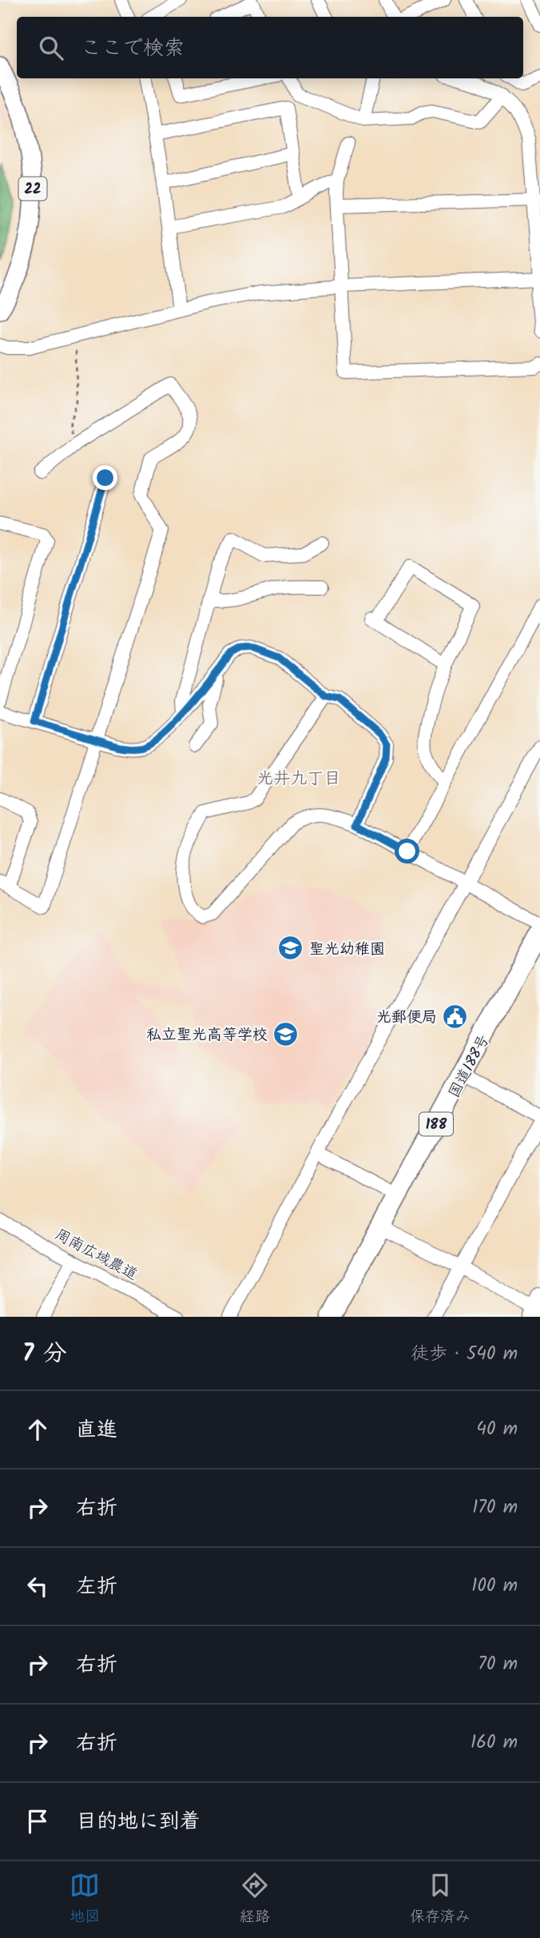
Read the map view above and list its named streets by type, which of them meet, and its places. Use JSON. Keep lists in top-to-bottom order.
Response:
{
  "streets": {
    "highway": ["国道188号", "188"],
    "main road": ["22"],
    "street": ["周南広域農道"]
  },
  "districts": ["光井九丁目"],
  "places": {
    "school or university": ["聖光幼稚園", "私立聖光高等学校"],
    "public building": ["光郵便局"]
  },
  "page": {
    "search": "ここで検索",
    "heading": ["7 分", "徒歩 · 540 m"],
    "list": [
      ["直進", "40 m"],
      ["右折", "170 m"],
      ["左折", "100 m"],
      ["右折", "70 m"],
      ["右折", "160 m"],
      "目的地に到着"
    ],
    "nav": ["地図", "経路", "保存済み"]
  }
}
